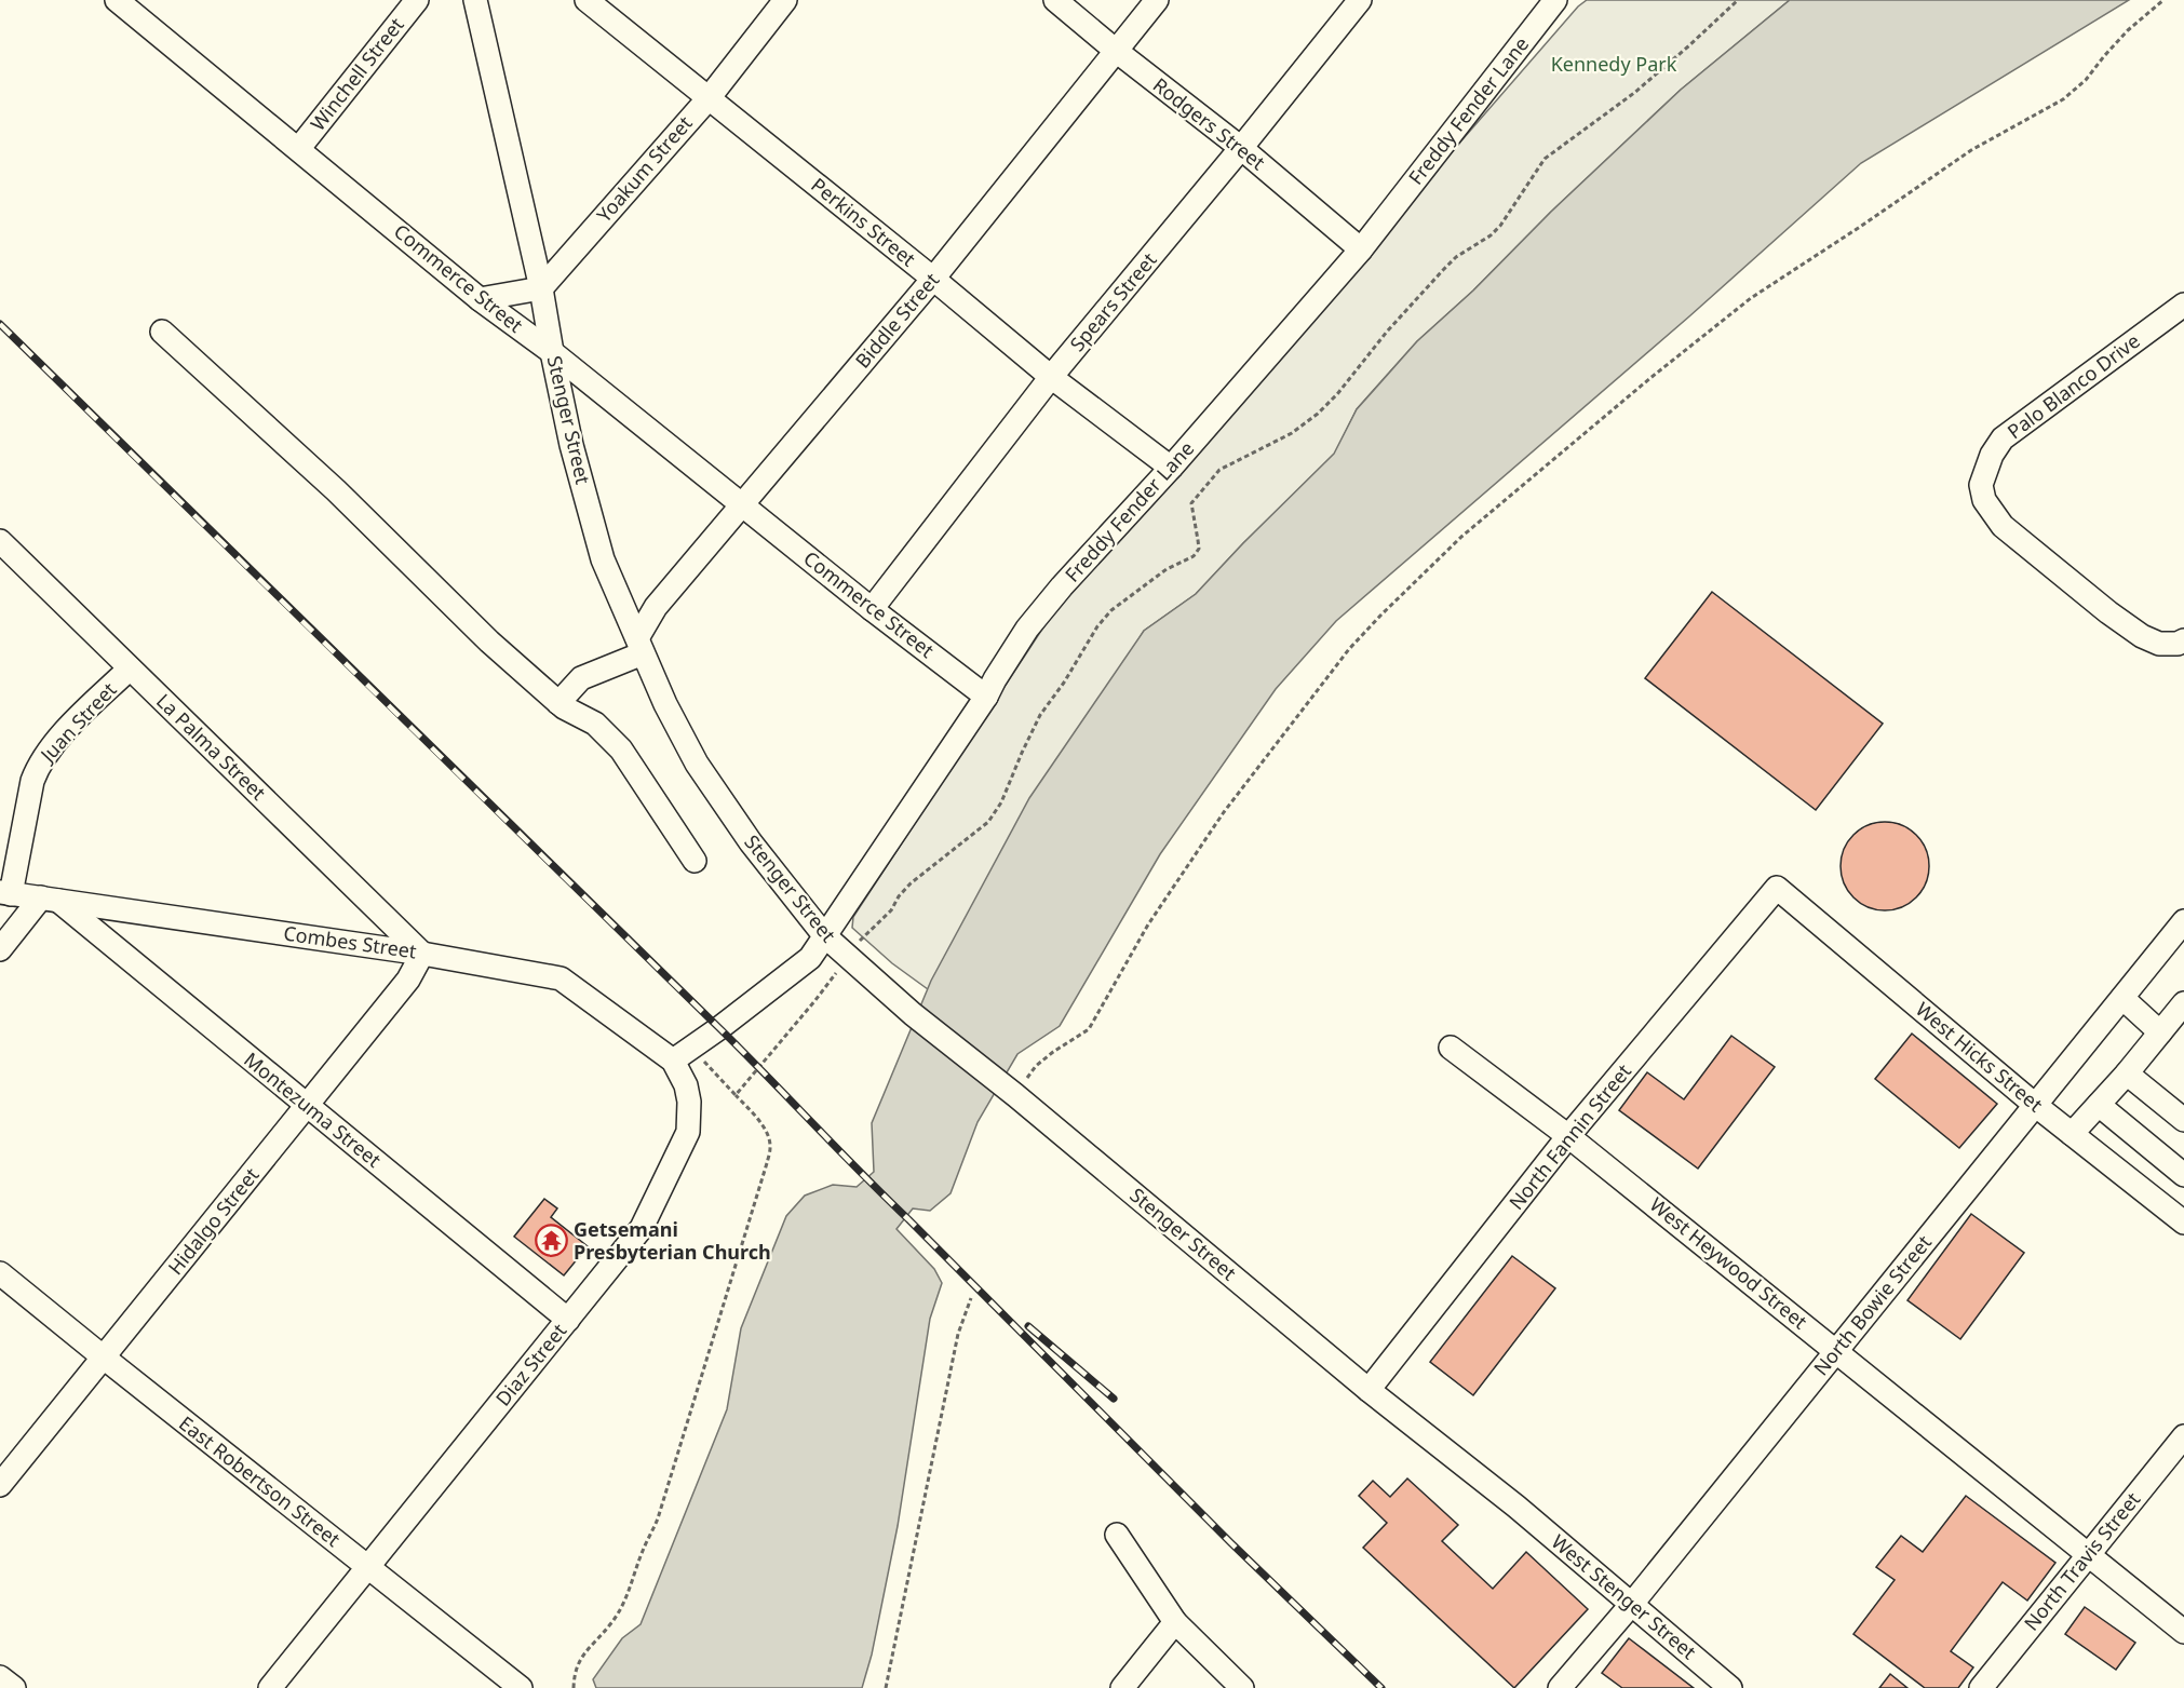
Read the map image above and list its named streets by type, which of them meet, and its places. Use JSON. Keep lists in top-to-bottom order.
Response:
{
  "streets": {
    "street": [
      "Winchell Street",
      "Freddy Fender Lane",
      "Rodgers Street",
      "Yoakum Street",
      "Perkins Street",
      "Commerce Street",
      "Spears Street",
      "Biddle Street",
      "Palo Blanco Drive",
      "Stenger Street",
      "Juan Street",
      "La Palma Street",
      "Combes Street",
      "West Hicks Street",
      "Montezuma Street",
      "North Fannin Street",
      "Hidalgo Street",
      "West Heywood Street",
      "North Bowie Street",
      "Diaz Street",
      "East Robertson Street",
      "North Travis Street",
      "West Stenger Street"
    ]
  },
  "crossings": [
    ["Winchell Street", "Commerce Street"],
    ["Freddy Fender Lane", "Rodgers Street"],
    ["Freddy Fender Lane", "Perkins Street"],
    ["Freddy Fender Lane", "Commerce Street"],
    ["Freddy Fender Lane", "Stenger Street"],
    ["Rodgers Street", "Spears Street"],
    ["Rodgers Street", "Biddle Street"],
    ["Yoakum Street", "Perkins Street"],
    ["Yoakum Street", "Stenger Street"],
    ["Perkins Street", "Spears Street"],
    ["Perkins Street", "Biddle Street"],
    ["Commerce Street", "Spears Street"],
    ["Commerce Street", "Biddle Street"],
    ["Commerce Street", "Stenger Street"],
    ["Biddle Street", "Stenger Street"],
    ["Stenger Street", "North Fannin Street"],
    ["Stenger Street", "West Stenger Street"],
    ["Juan Street", "La Palma Street"],
    ["Juan Street", "Combes Street"],
    ["La Palma Street", "Combes Street"],
    ["La Palma Street", "Hidalgo Street"],
    ["Combes Street", "Montezuma Street"],
    ["Combes Street", "Hidalgo Street"],
    ["Combes Street", "Diaz Street"],
    ["West Hicks Street", "North Fannin Street"],
    ["West Hicks Street", "North Bowie Street"],
    ["Montezuma Street", "Hidalgo Street"],
    ["Montezuma Street", "Diaz Street"],
    ["North Fannin Street", "West Heywood Street"],
    ["Hidalgo Street", "East Robertson Street"],
    ["West Heywood Street", "North Bowie Street"],
    ["West Heywood Street", "North Travis Street"],
    ["North Bowie Street", "West Stenger Street"],
    ["Diaz Street", "East Robertson Street"]
  ],
  "parks": ["Kennedy Park"],
  "places": {
    "temple": ["Getsemani Presbyterian Church"]
  }
}
